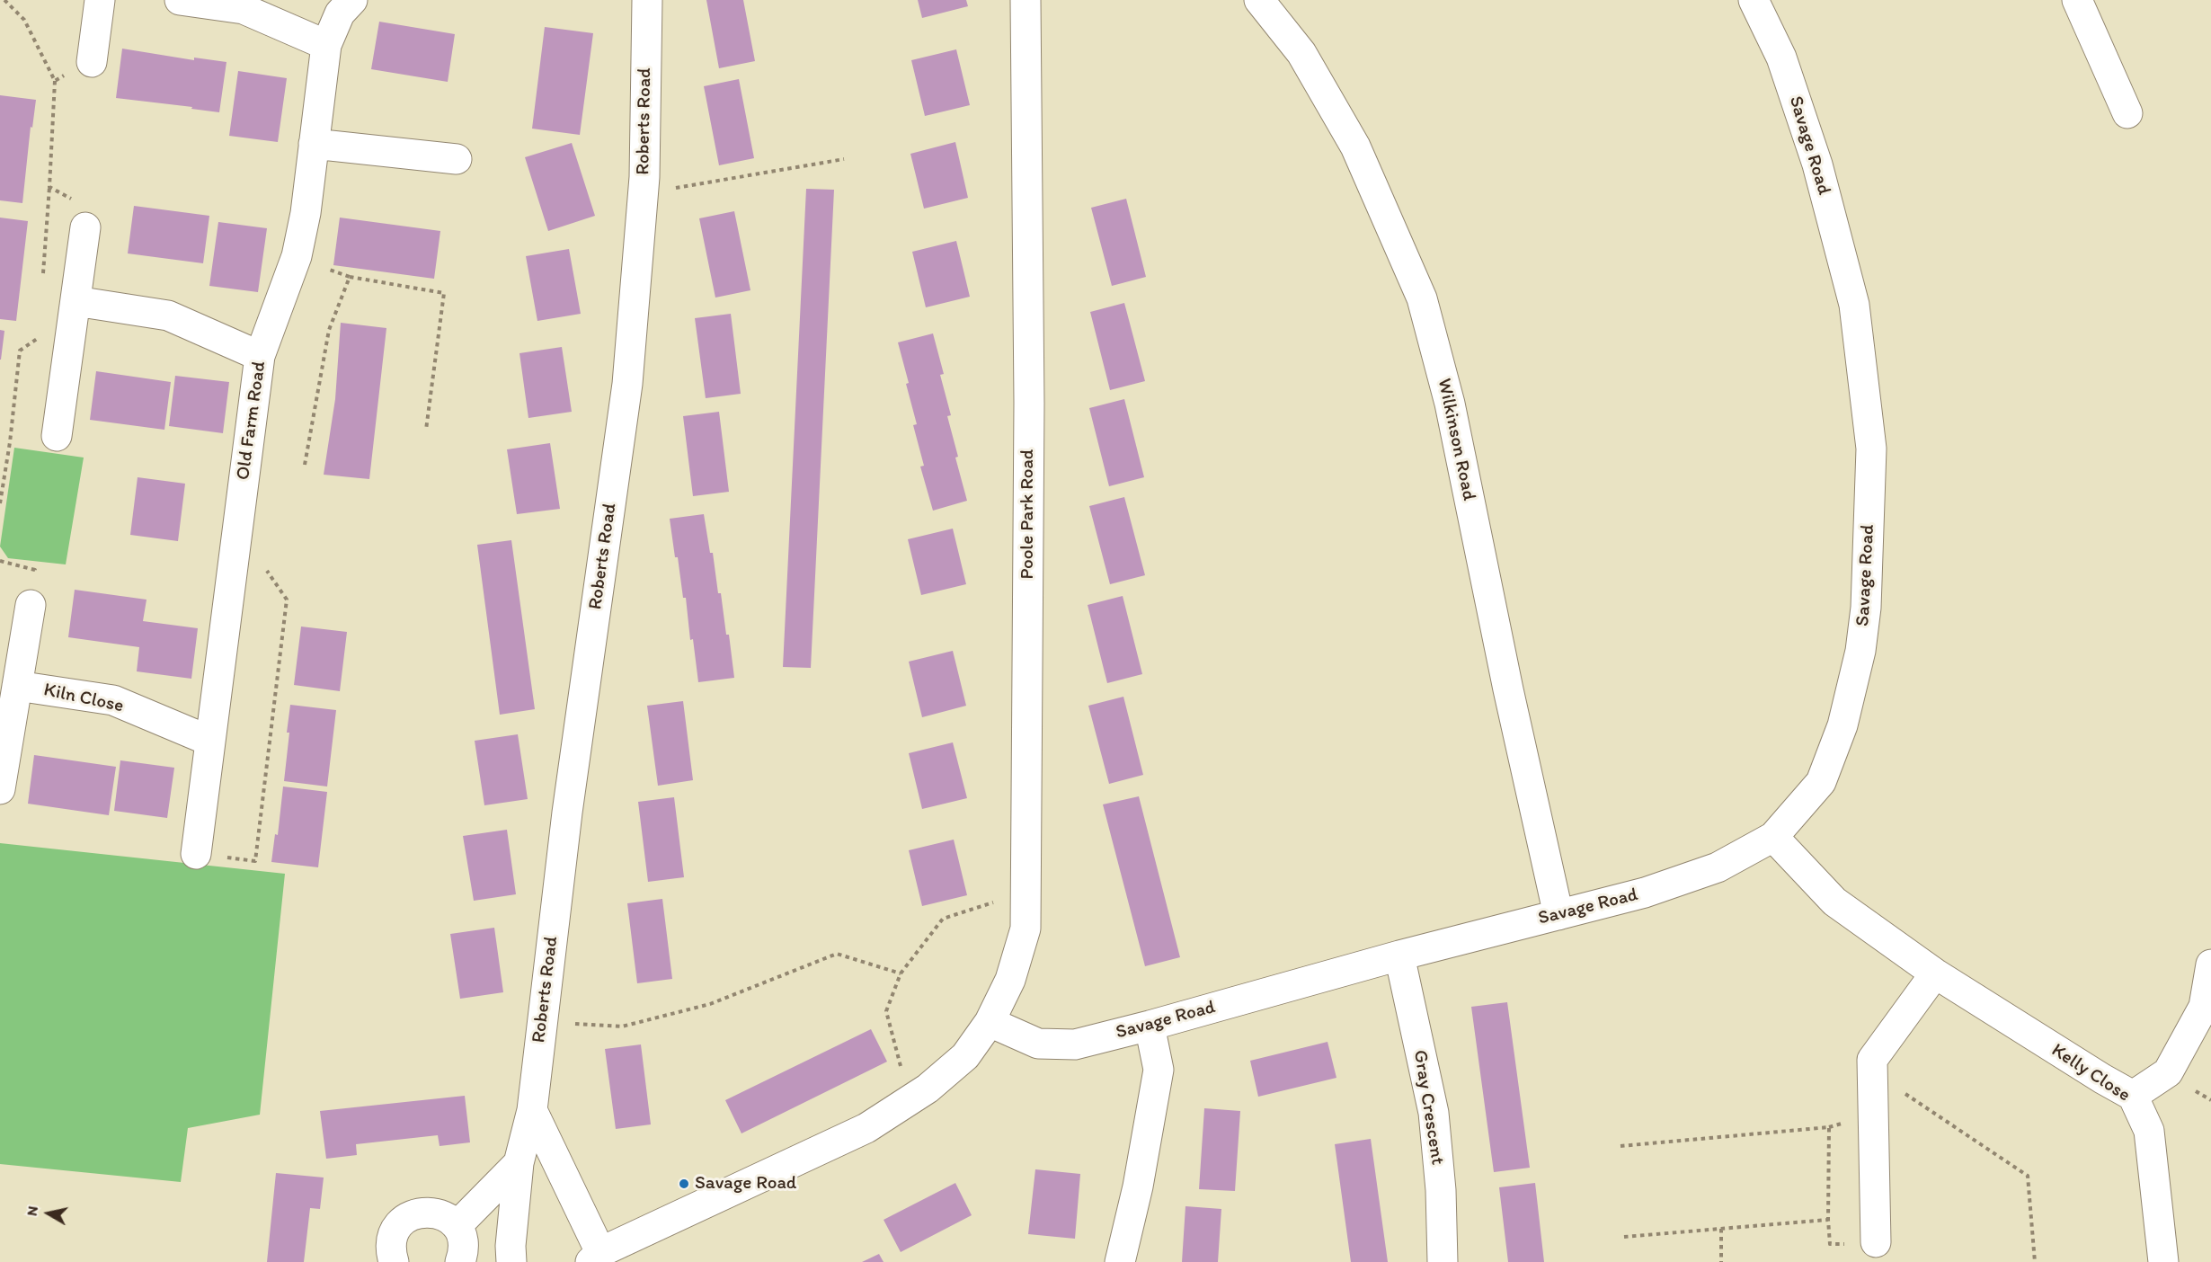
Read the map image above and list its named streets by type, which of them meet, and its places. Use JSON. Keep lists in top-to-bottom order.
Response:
{
  "streets": {
    "street": [
      "Roberts Road",
      "Savage Road",
      "Old Farm Road",
      "Wilkinson Road",
      "Poole Park Road",
      "Kiln Close",
      "Kelly Close",
      "Gray Crescent"
    ]
  },
  "crossings": [
    ["Savage Road", "Wilkinson Road"],
    ["Savage Road", "Poole Park Road"],
    ["Savage Road", "Kelly Close"],
    ["Savage Road", "Gray Crescent"],
    ["Old Farm Road", "Kiln Close"]
  ],
  "places": ["Savage Road"],
  "north": "left"
}
